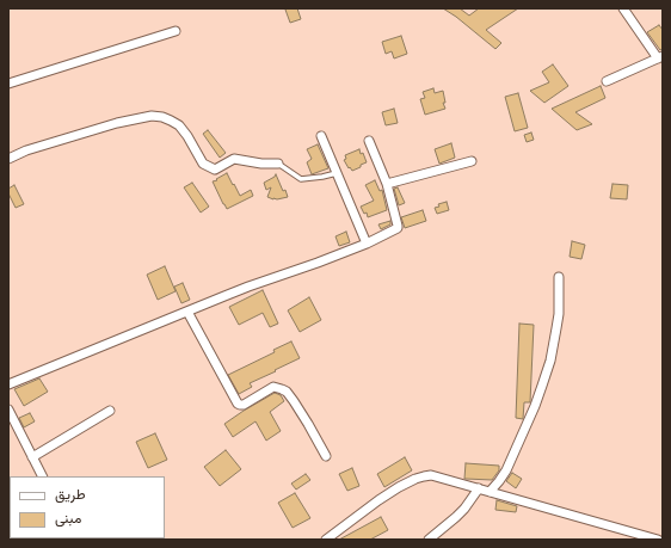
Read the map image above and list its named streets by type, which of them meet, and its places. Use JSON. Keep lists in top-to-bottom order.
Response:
{
  "legend": ["طريق", "مبنى"]
}
